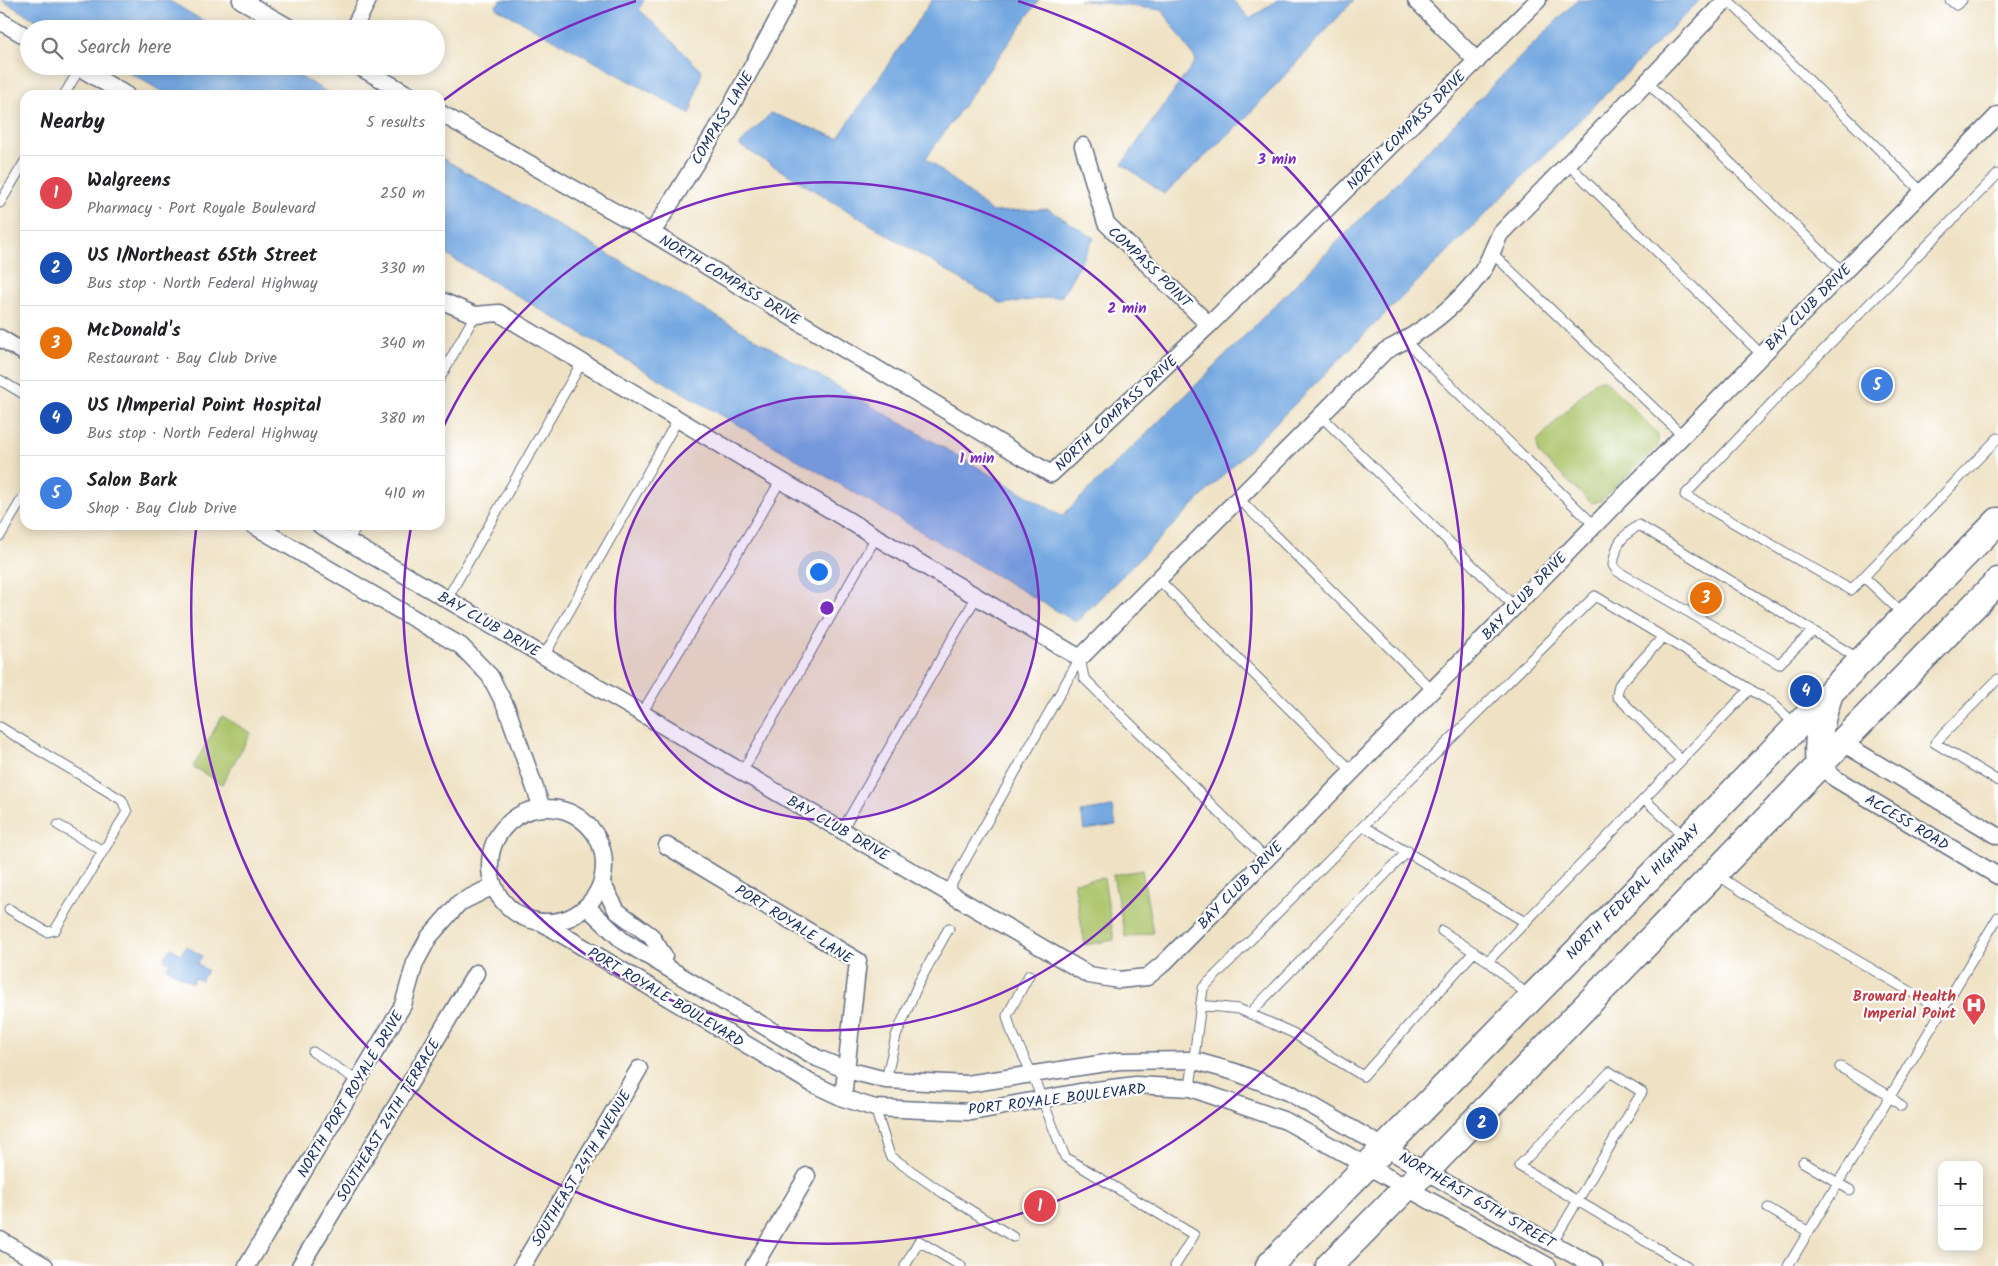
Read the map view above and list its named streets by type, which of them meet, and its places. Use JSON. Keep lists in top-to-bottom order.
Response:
{
  "streets": {
    "main road": ["NORTH FEDERAL HIGHWAY"],
    "street": [
      "COMPASS LANE",
      "NORTH COMPASS DRIVE",
      "COMPASS POINT",
      "BAY CLUB DRIVE",
      "ACCESS ROAD",
      "PORT ROYALE LANE",
      "PORT ROYALE BOULEVARD",
      "NORTH PORT ROYALE DRIVE",
      "SOUTHEAST 24TH TERRACE",
      "SOUTHEAST 24TH AVENUE",
      "NORTHEAST 65TH STREET"
    ]
  },
  "crossings": [
    ["COMPASS LANE", "NORTH COMPASS DRIVE"],
    ["NORTH COMPASS DRIVE", "COMPASS POINT"],
    ["NORTH FEDERAL HIGHWAY", "PORT ROYALE BOULEVARD"],
    ["NORTH FEDERAL HIGHWAY", "NORTHEAST 65TH STREET"],
    ["PORT ROYALE LANE", "PORT ROYALE BOULEVARD"],
    ["PORT ROYALE BOULEVARD", "NORTH PORT ROYALE DRIVE"],
    ["PORT ROYALE BOULEVARD", "NORTHEAST 65TH STREET"]
  ],
  "places": {
    "hospital": ["Broward Health Imperial Point"]
  },
  "page": {
    "search": "Search here",
    "heading": ["Nearby", "5 results"],
    "list": [
      {
        "mark": "1",
        "name": "Walgreens",
        "note": "Pharmacy · Port Royale Boulevard",
        "value": "250 m"
      },
      {
        "mark": "2",
        "name": "US 1/Northeast 65th Street",
        "note": "Bus stop · North Federal Highway",
        "value": "330 m"
      },
      {
        "mark": "3",
        "name": "McDonald's",
        "note": "Restaurant · Bay Club Drive",
        "value": "340 m"
      },
      {
        "mark": "4",
        "name": "US 1/Imperial Point Hospital",
        "note": "Bus stop · North Federal Highway",
        "value": "380 m"
      },
      {
        "mark": "5",
        "name": "Salon Bark",
        "note": "Shop · Bay Club Drive",
        "value": "410 m"
      }
    ],
    "pins": [
      "5",
      "3",
      "4",
      "2",
      "1"
    ],
    "map_buttons": ["+", "−"]
  },
  "rings": ["3 min", "2 min", "1 min"]
}
